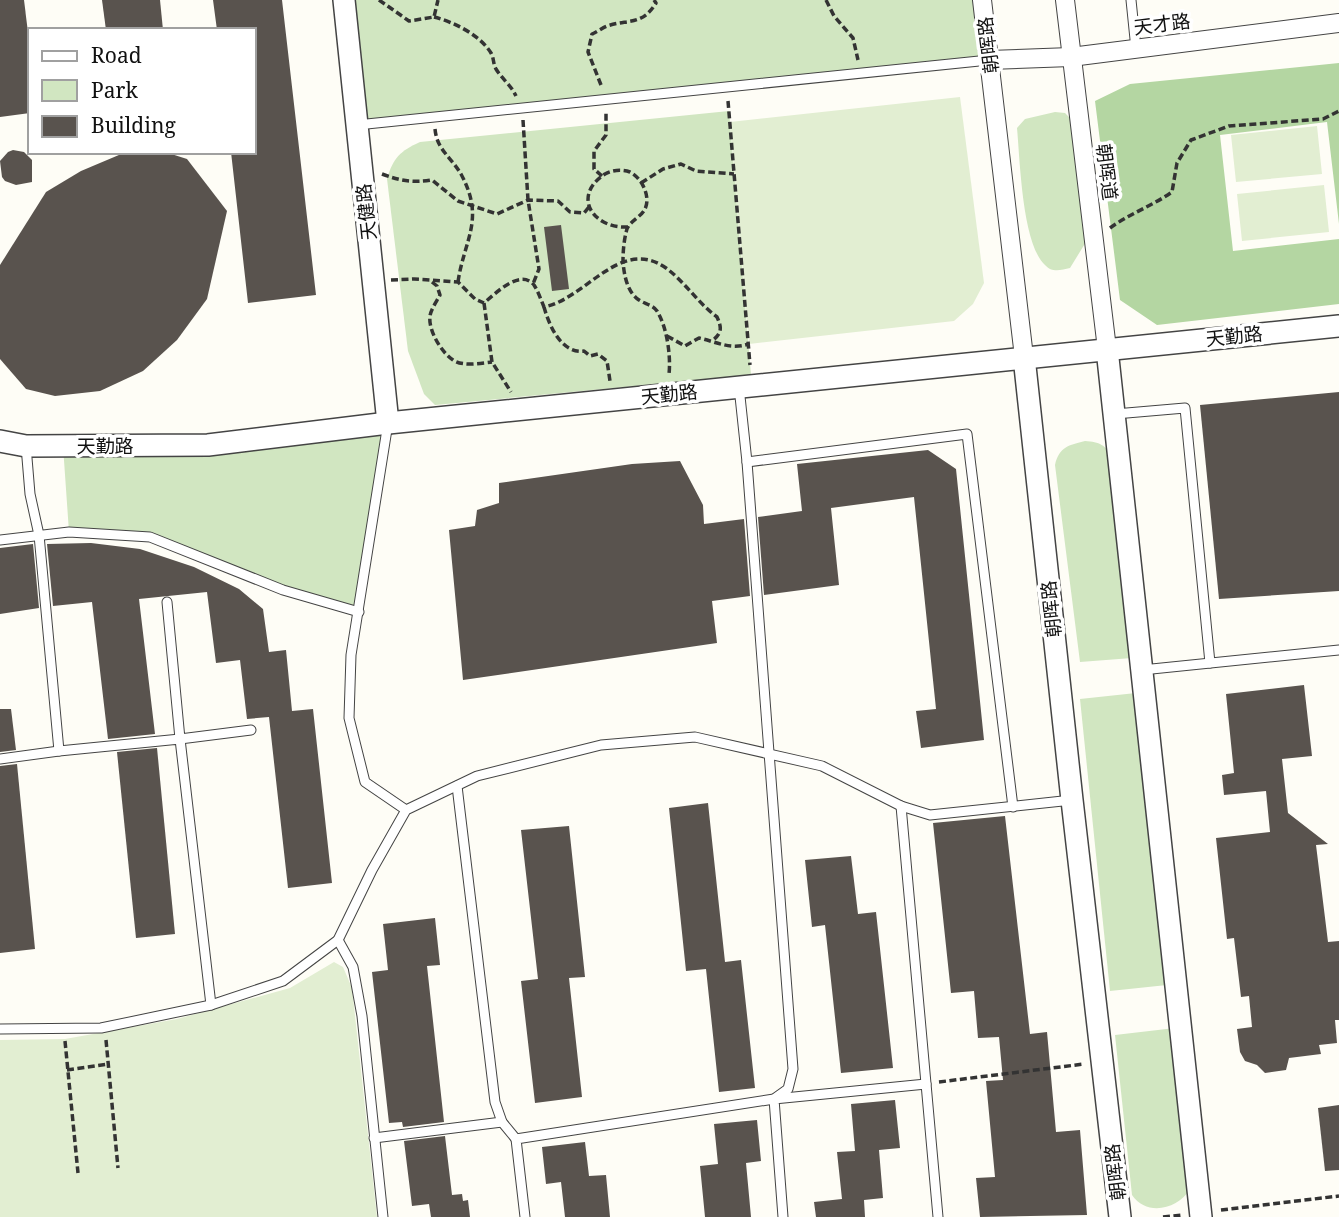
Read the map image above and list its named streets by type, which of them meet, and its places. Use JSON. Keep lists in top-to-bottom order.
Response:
{
  "streets": {
    "street": [
      "天才路",
      "朝晖路",
      "朝晖道",
      "天健路",
      "天勤路"
    ]
  },
  "crossings": [
    ["天才路", "朝晖路"],
    ["天才路", "朝晖道"],
    ["朝晖路", "天勤路"],
    ["朝晖道", "天勤路"],
    ["天健路", "天勤路"]
  ],
  "legend": ["Road", "Park", "Building"]
}
